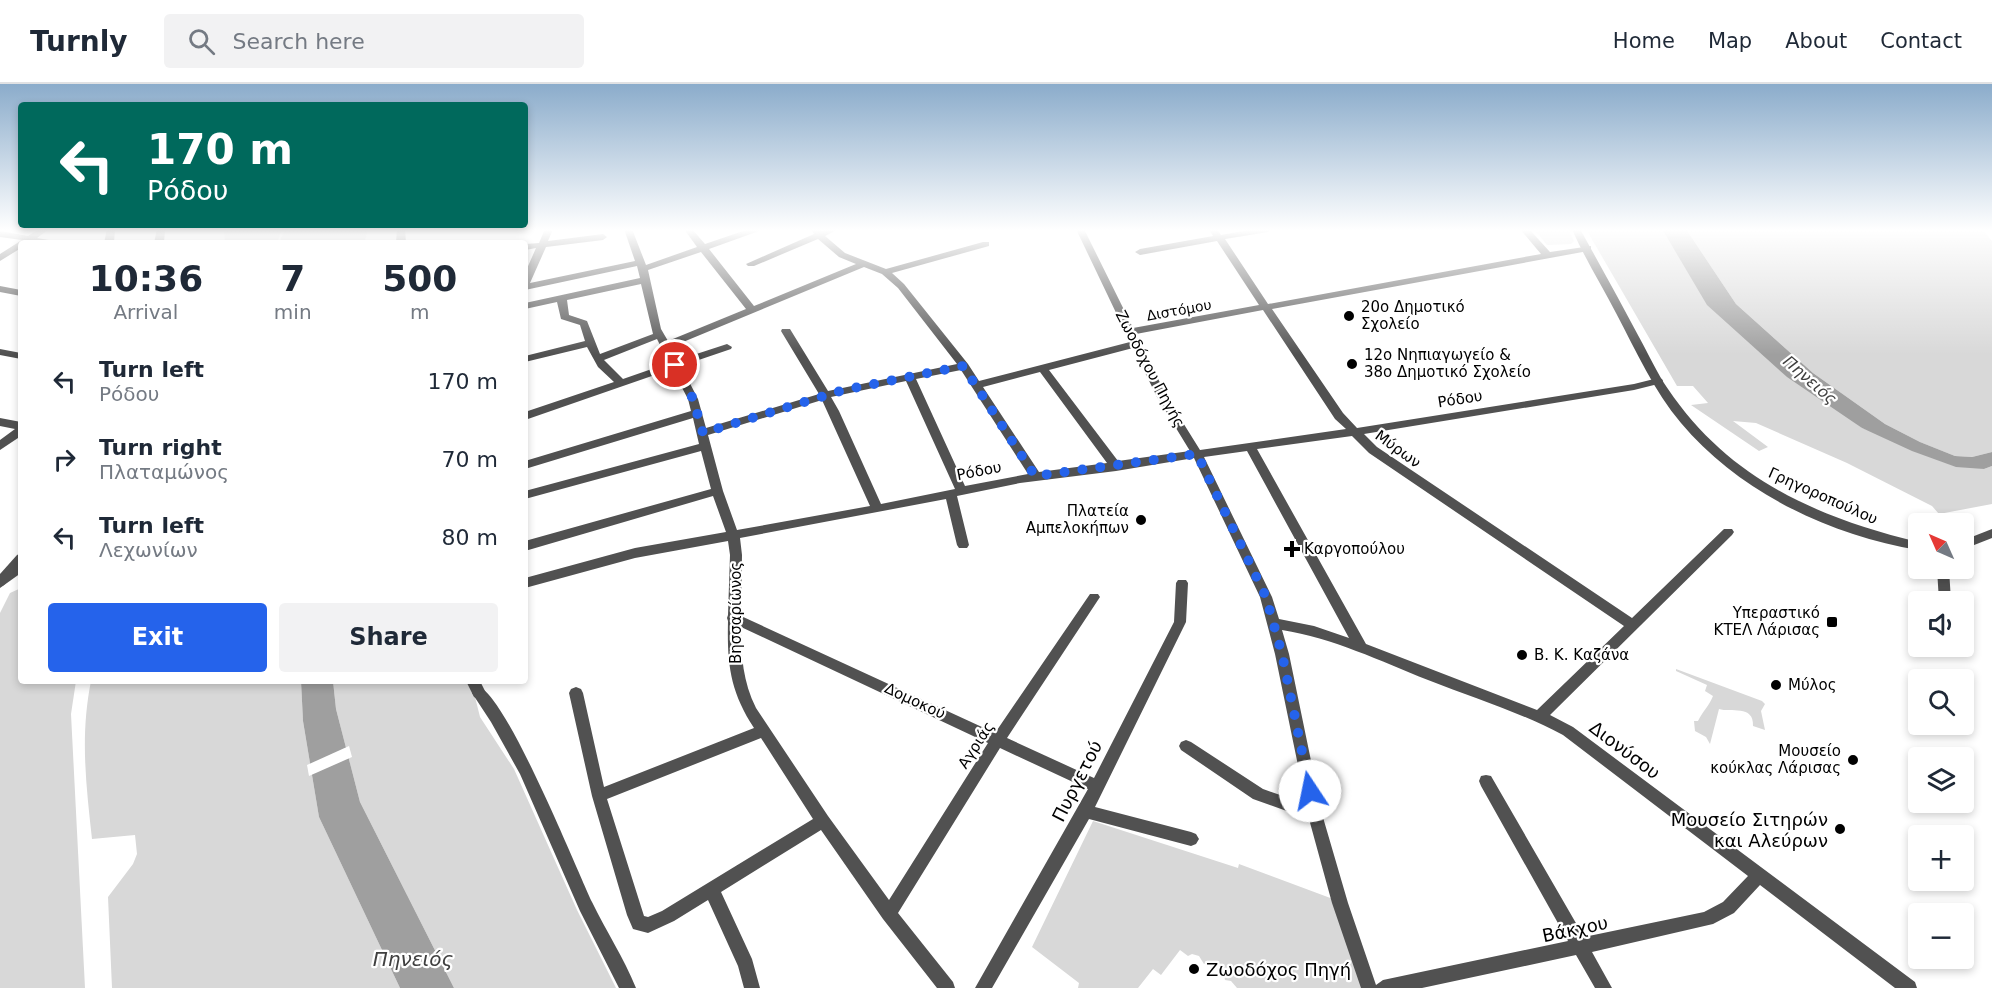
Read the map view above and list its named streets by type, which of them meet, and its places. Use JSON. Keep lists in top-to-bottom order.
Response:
{
  "streets": {
    "street": [
      "Διστόμου",
      "Ζωοδόχου Πηγής",
      "Ρόδου",
      "Μύρων",
      "Γρηγοροπούλου",
      "Βησσαρίωνος",
      "Δομοκού",
      "Αγριάς",
      "Διονύσου",
      "Πυργετού",
      "Βάκχου"
    ]
  },
  "crossings": [
    ["Διστόμου", "Ζωοδόχου Πηγής"],
    ["Διστόμου", "Μύρων"],
    ["Ζωοδόχου Πηγής", "Ρόδου"],
    ["Ζωοδόχου Πηγής", "Διονύσου"],
    ["Ρόδου", "Μύρων"],
    ["Ρόδου", "Γρηγοροπούλου"],
    ["Ρόδου", "Βησσαρίωνος"],
    ["Βησσαρίωνος", "Δομοκού"],
    ["Βησσαρίωνος", "Αγριάς"],
    ["Δομοκού", "Αγριάς"],
    ["Δομοκού", "Πυργετού"],
    ["Διονύσου", "Βάκχου"]
  ],
  "water": ["Πηνειός"],
  "places": {
    "other": [
      "20ο Δημοτικό Σχολείο",
      "12o Νηπιαγωγείο & 38ο Δημοτικό Σχολείο",
      "Πλατεία Αμπελοκήπων",
      "Β. Κ. Καζάνα",
      "Μύλος",
      "Μουσείο κούκλας Λάρισας",
      "Μουσείο Σιτηρών και Αλεύρων",
      "Ζωοδόχος Πηγή"
    ],
    "health": ["Καργοπούλου"],
    "transit": ["Υπεραστικό ΚΤΕΛ Λάρισας"]
  },
  "north": "top left",
  "page": {
    "header": "Turnly",
    "search": "Search here",
    "nav": [
      "Home",
      "Map",
      "About",
      "Contact"
    ],
    "turn": ["170 m", "Ρόδου"],
    "eta": [
      "10:36",
      "Arrival",
      "7",
      "min",
      "500",
      "m"
    ],
    "list": [
      {
        "name": "Turn left",
        "note": "Ρόδου",
        "value": "170 m"
      },
      {
        "name": "Turn right",
        "note": "Πλαταμώνος",
        "value": "70 m"
      },
      {
        "name": "Turn left",
        "note": "Λεχωνίων",
        "value": "80 m"
      }
    ],
    "map_buttons": ["+", "−"],
    "buttons": ["Exit", "Share"]
  }
}
